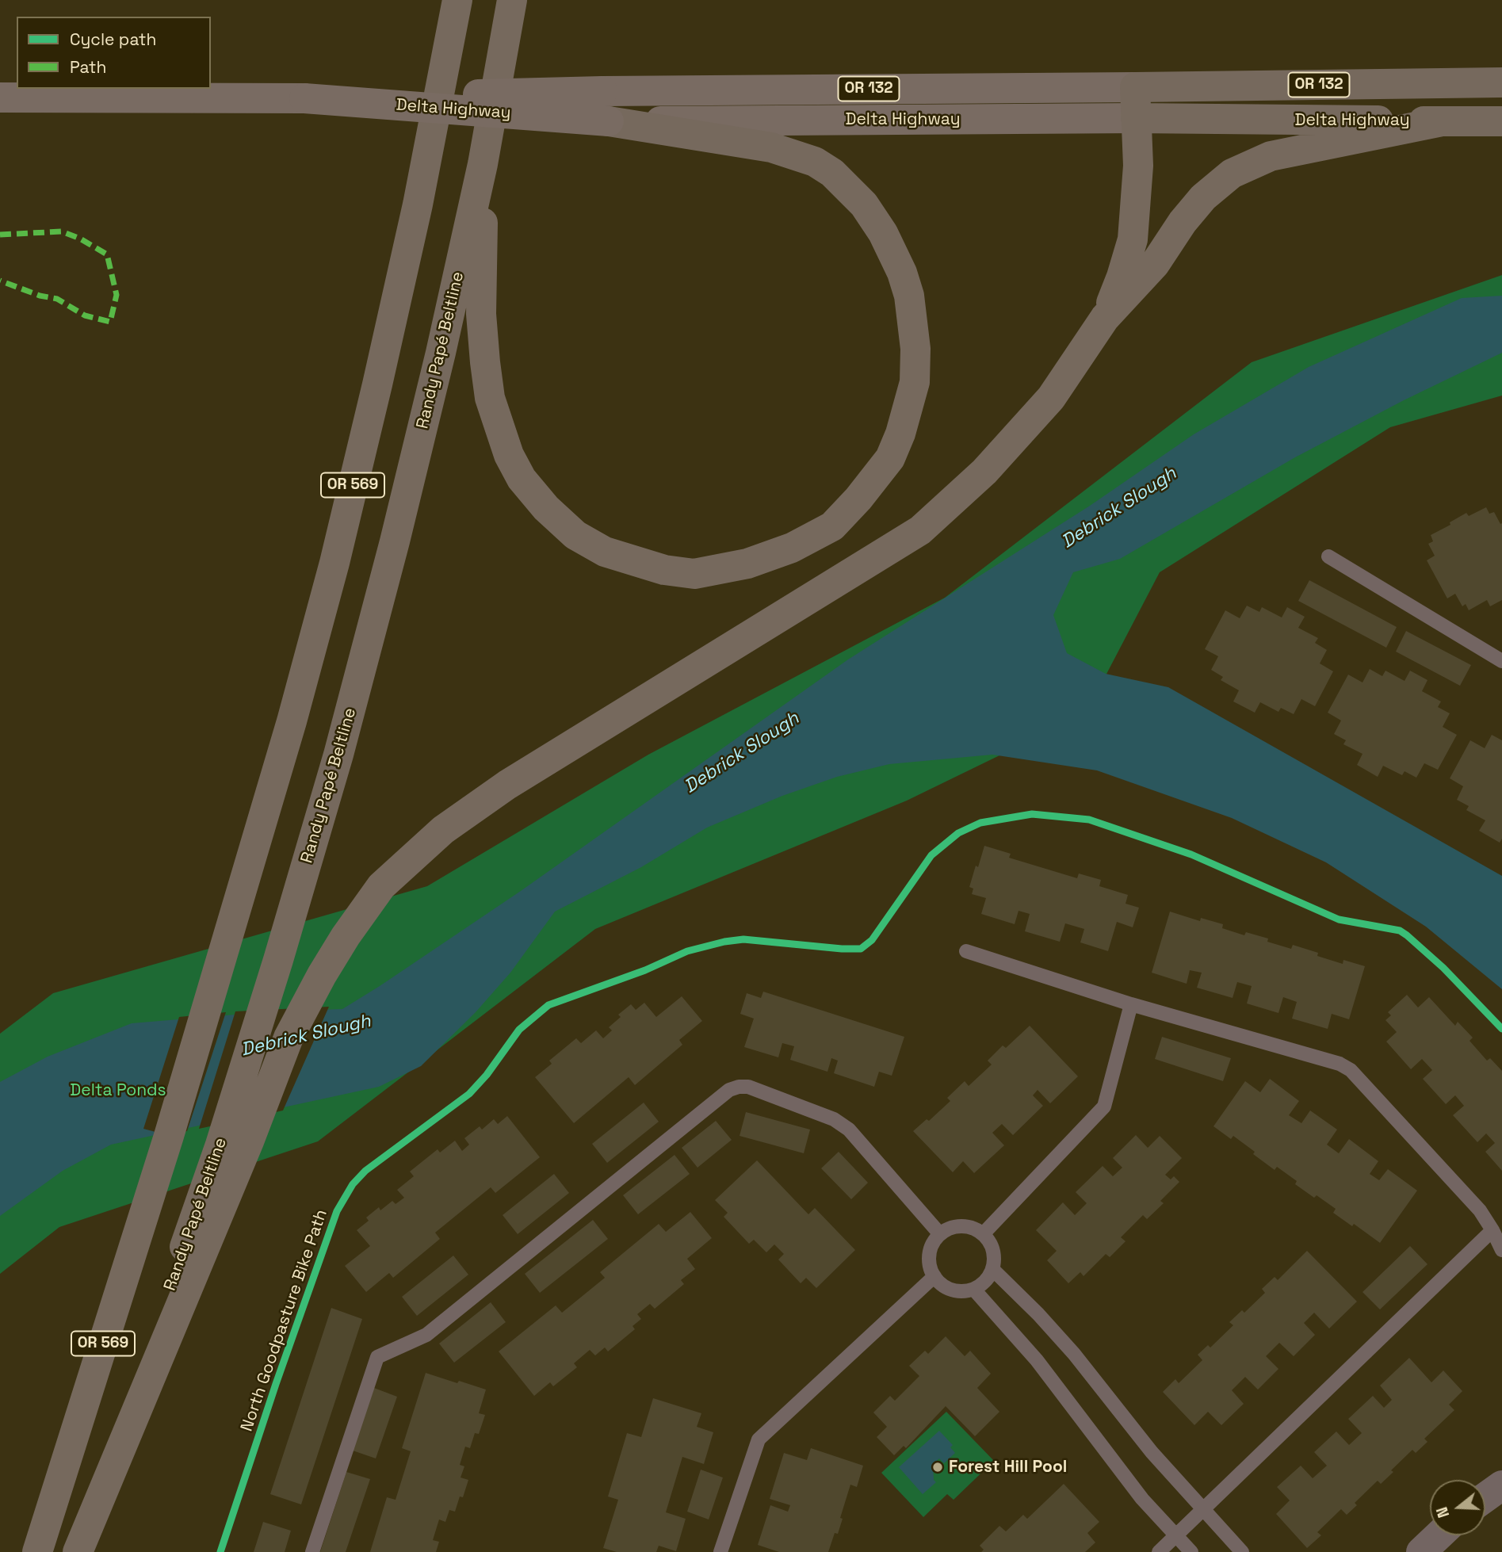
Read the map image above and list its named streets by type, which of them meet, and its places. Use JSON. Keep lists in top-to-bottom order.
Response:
{
  "streets": {
    "highway": [
      "OR 132",
      "Delta Highway",
      "Randy Papé Beltline",
      "OR 569"
    ],
    "cycle path": ["North Goodpasture Bike Path"]
  },
  "water": ["Debrick Slough"],
  "parks": ["Delta Ponds"],
  "places": ["Forest Hill Pool"],
  "legend": ["Cycle path", "Path"],
  "north": "left"
}
